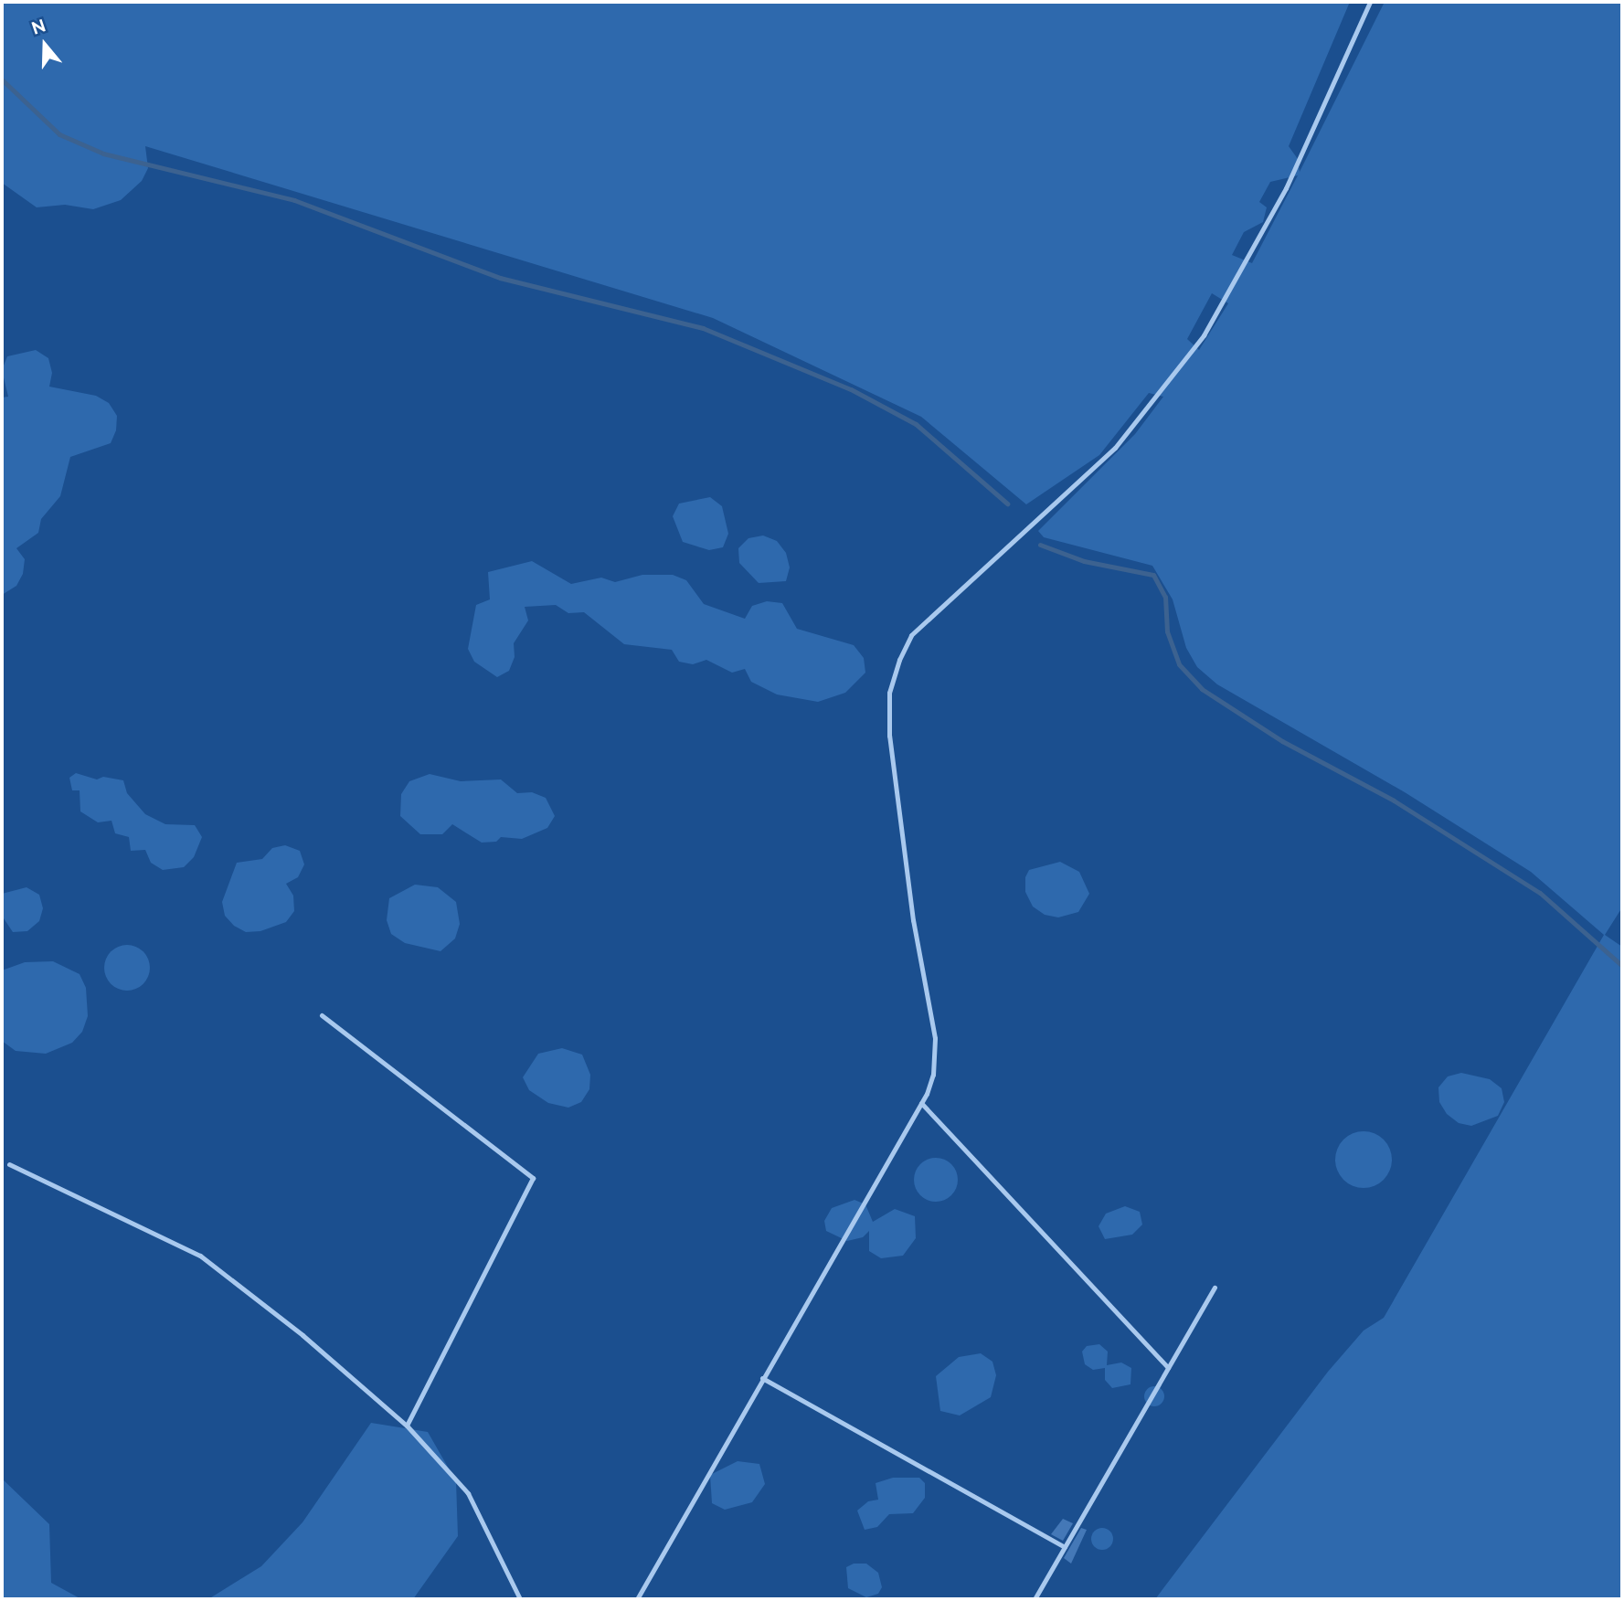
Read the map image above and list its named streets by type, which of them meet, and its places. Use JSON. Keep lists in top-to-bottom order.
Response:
{
  "north": "top"
}
